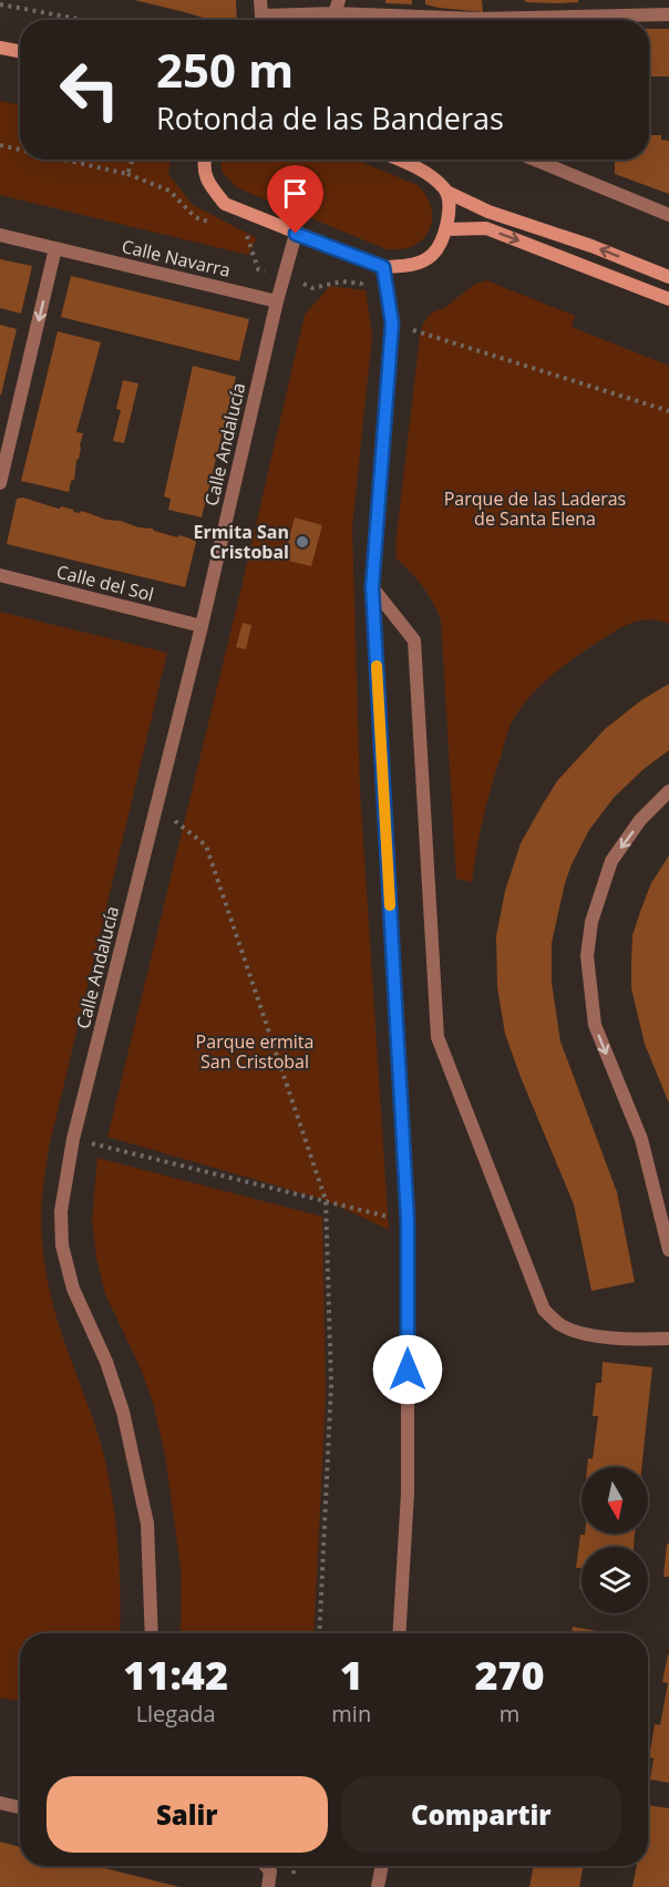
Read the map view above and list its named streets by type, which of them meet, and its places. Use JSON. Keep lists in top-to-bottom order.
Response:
{
  "streets": {
    "street": ["Calle Navarra", "Calle Andalucía", "Calle del Sol"]
  },
  "crossings": [
    ["Calle Navarra", "Calle Andalucía"],
    ["Calle Andalucía", "Calle del Sol"]
  ],
  "parks": ["Parque de las Laderas de Santa Elena", "Parque ermita San Cristobal"],
  "places": ["Ermita San Cristobal"],
  "north": "bottom",
  "page": {
    "turn": ["250 m", "Rotonda de las Banderas"],
    "eta": [
      "11:42",
      "Llegada",
      "1",
      "min",
      "270",
      "m"
    ],
    "buttons": ["Salir", "Compartir"]
  }
}
